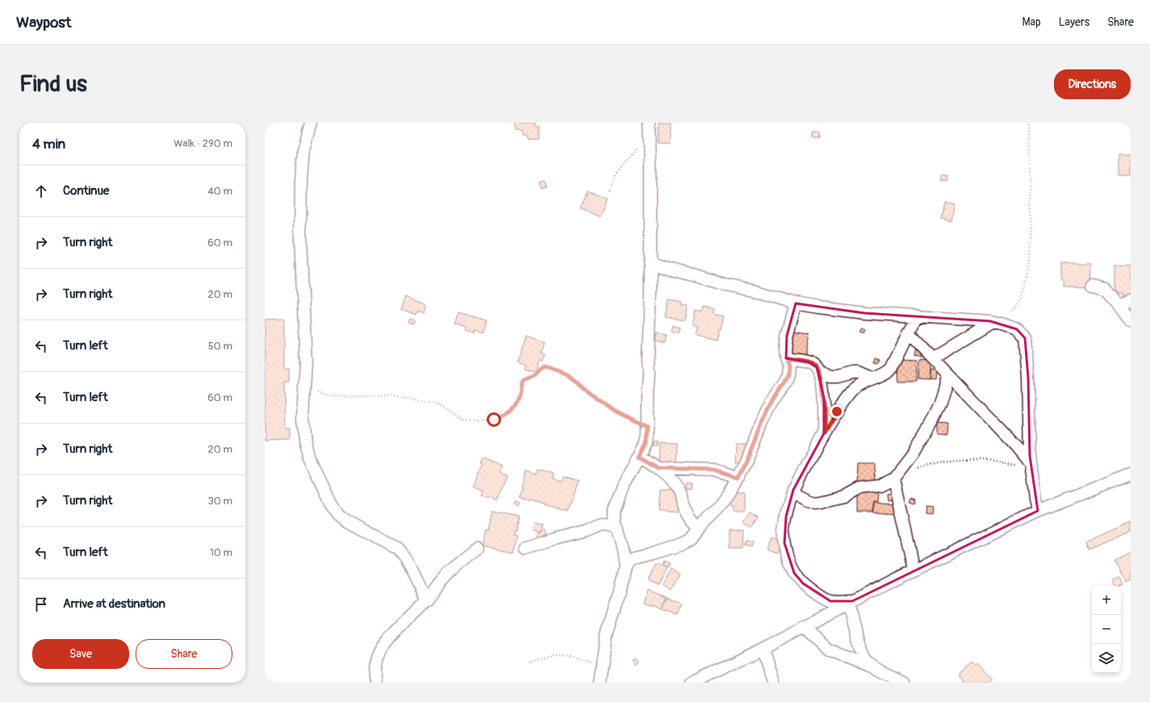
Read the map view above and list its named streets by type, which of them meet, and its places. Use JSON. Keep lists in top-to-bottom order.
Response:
{
  "page": {
    "header": "Waypost",
    "nav": ["Map", "Layers", "Share"],
    "buttons": [
      "Directions",
      ["Save", "Share"]
    ],
    "title": "Find us",
    "heading": ["4 min", "Walk · 290 m"],
    "list": [
      ["Continue", "40 m"],
      ["Turn right", "60 m"],
      ["Turn right", "20 m"],
      ["Turn left", "50 m"],
      ["Turn left", "60 m"],
      ["Turn right", "20 m"],
      ["Turn right", "30 m"],
      ["Turn left", "10 m"],
      "Arrive at destination"
    ],
    "map_buttons": ["+", "−"]
  }
}
